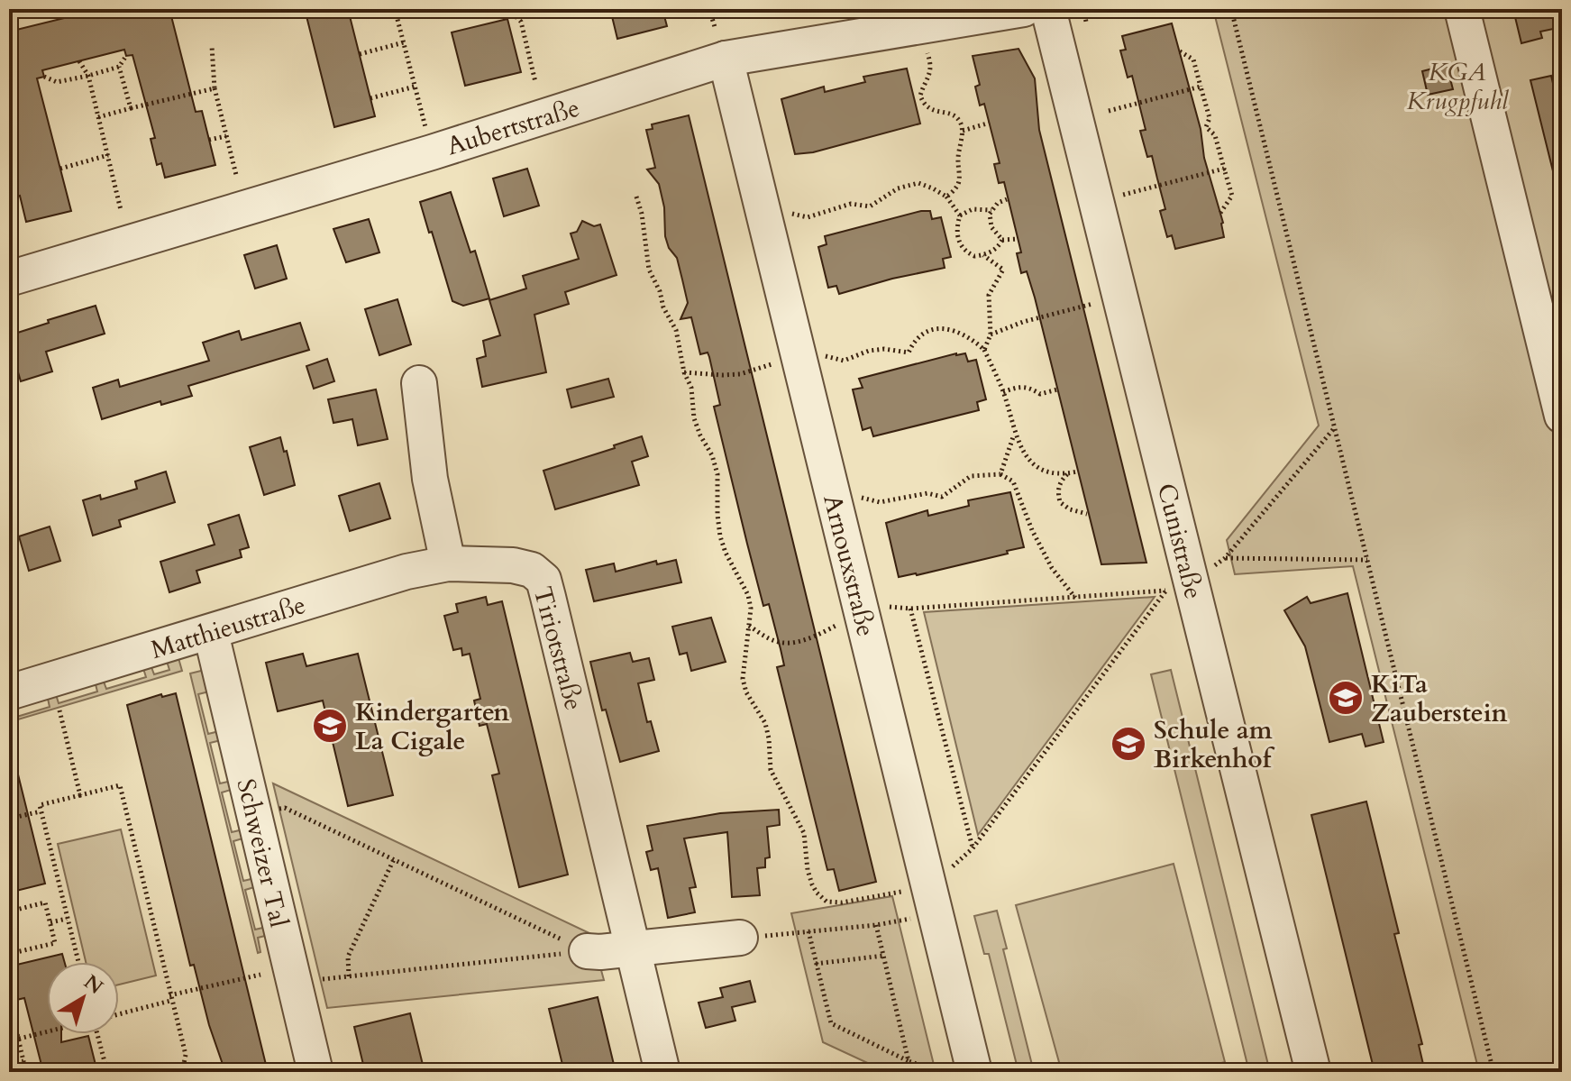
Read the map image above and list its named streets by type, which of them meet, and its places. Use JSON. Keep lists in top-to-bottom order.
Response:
{
  "streets": {
    "street": [
      "Aubertstraße",
      "Cunistraße",
      "Arnouxstraße",
      "Matthieustraße",
      "Tiriotstraße",
      "Schweizer Tal"
    ]
  },
  "crossings": [
    ["Aubertstraße", "Arnouxstraße"],
    ["Matthieustraße", "Tiriotstraße"],
    ["Matthieustraße", "Schweizer Tal"]
  ],
  "parks": ["KGA Krugpfuhl"],
  "places": {
    "school or university": ["KiTa Zauberstein", "Kindergarten La Cigale", "Schule am Birkenhof"]
  },
  "north": "top right"
}
